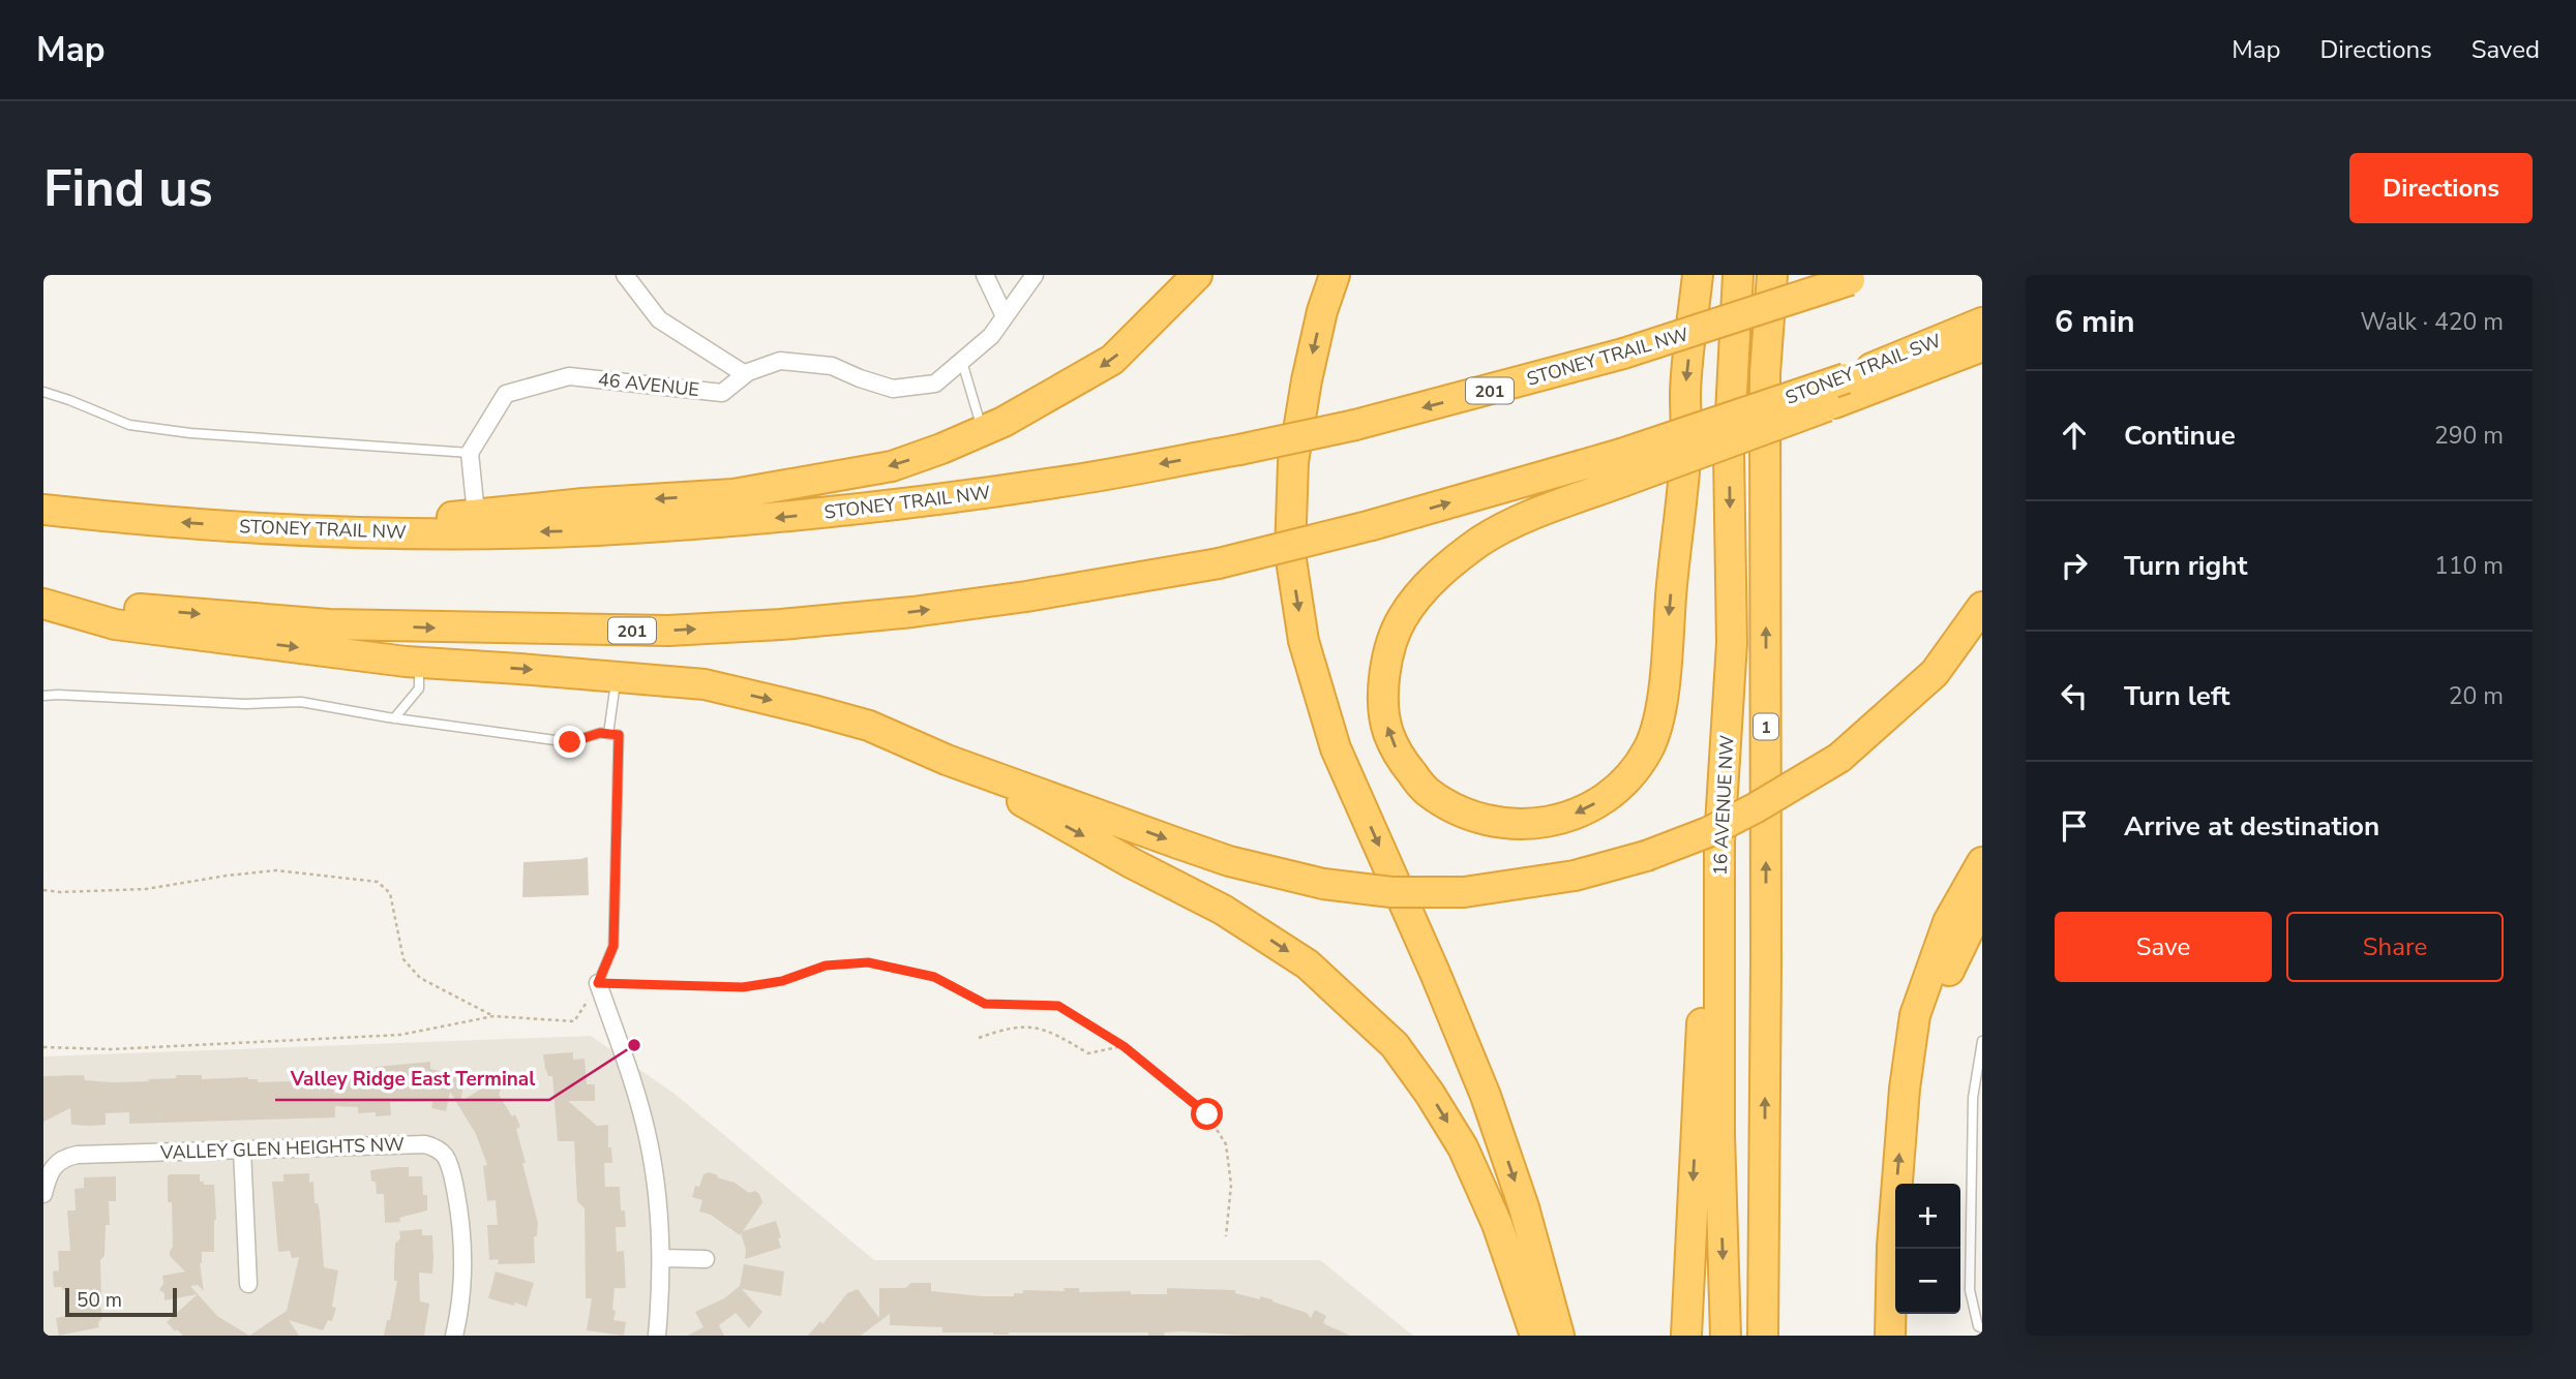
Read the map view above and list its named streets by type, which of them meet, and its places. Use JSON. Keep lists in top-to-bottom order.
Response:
{
  "streets": {
    "highway": [
      "STONEY TRAIL NW",
      "STONEY TRAIL SW",
      "201",
      "1",
      "16 AVENUE NW"
    ],
    "street": ["46 AVENUE", "VALLEY GLEN HEIGHTS NW"]
  },
  "crossings": [
    ["STONEY TRAIL SW", "201"]
  ],
  "places": ["Valley Ridge East Terminal"],
  "scale_bar": "50 m",
  "page": {
    "header": "Map",
    "nav": ["Map", "Directions", "Saved"],
    "buttons": [
      "Directions",
      ["Save", "Share"]
    ],
    "title": "Find us",
    "heading": ["6 min", "Walk · 420 m"],
    "list": [
      ["Continue", "290 m"],
      ["Turn right", "110 m"],
      ["Turn left", "20 m"],
      "Arrive at destination"
    ],
    "map_buttons": ["+", "−"],
    "scale": "50 m"
  }
}
